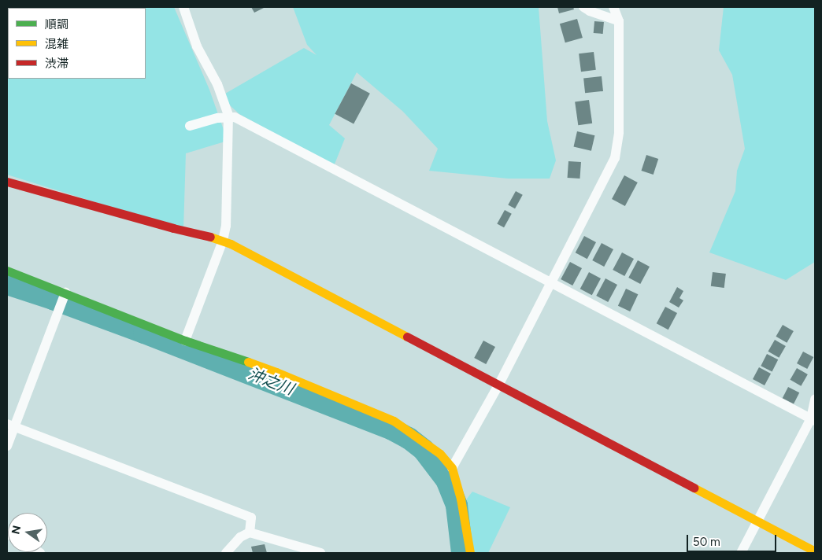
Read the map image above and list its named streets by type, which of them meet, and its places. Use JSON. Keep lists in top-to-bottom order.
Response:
{
  "water": ["沖之川"],
  "legend": ["順調", "混雑", "渋滞"],
  "scale_bar": "50 m",
  "north": "left"
}
